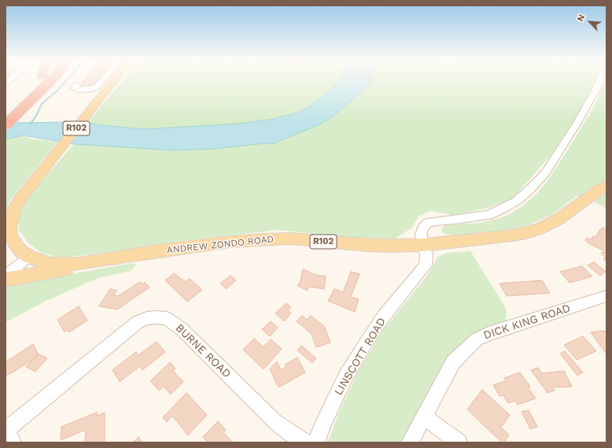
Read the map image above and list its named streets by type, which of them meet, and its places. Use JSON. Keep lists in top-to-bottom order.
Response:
{
  "streets": {
    "main road": ["R102", "ANDREW ZONDO ROAD"],
    "street": ["DICK KING ROAD", "BURNE ROAD", "LINSCOTT ROAD"]
  },
  "crossings": [
    ["R102", "ANDREW ZONDO ROAD"],
    ["ANDREW ZONDO ROAD", "LINSCOTT ROAD"]
  ],
  "north": "top left"
}
